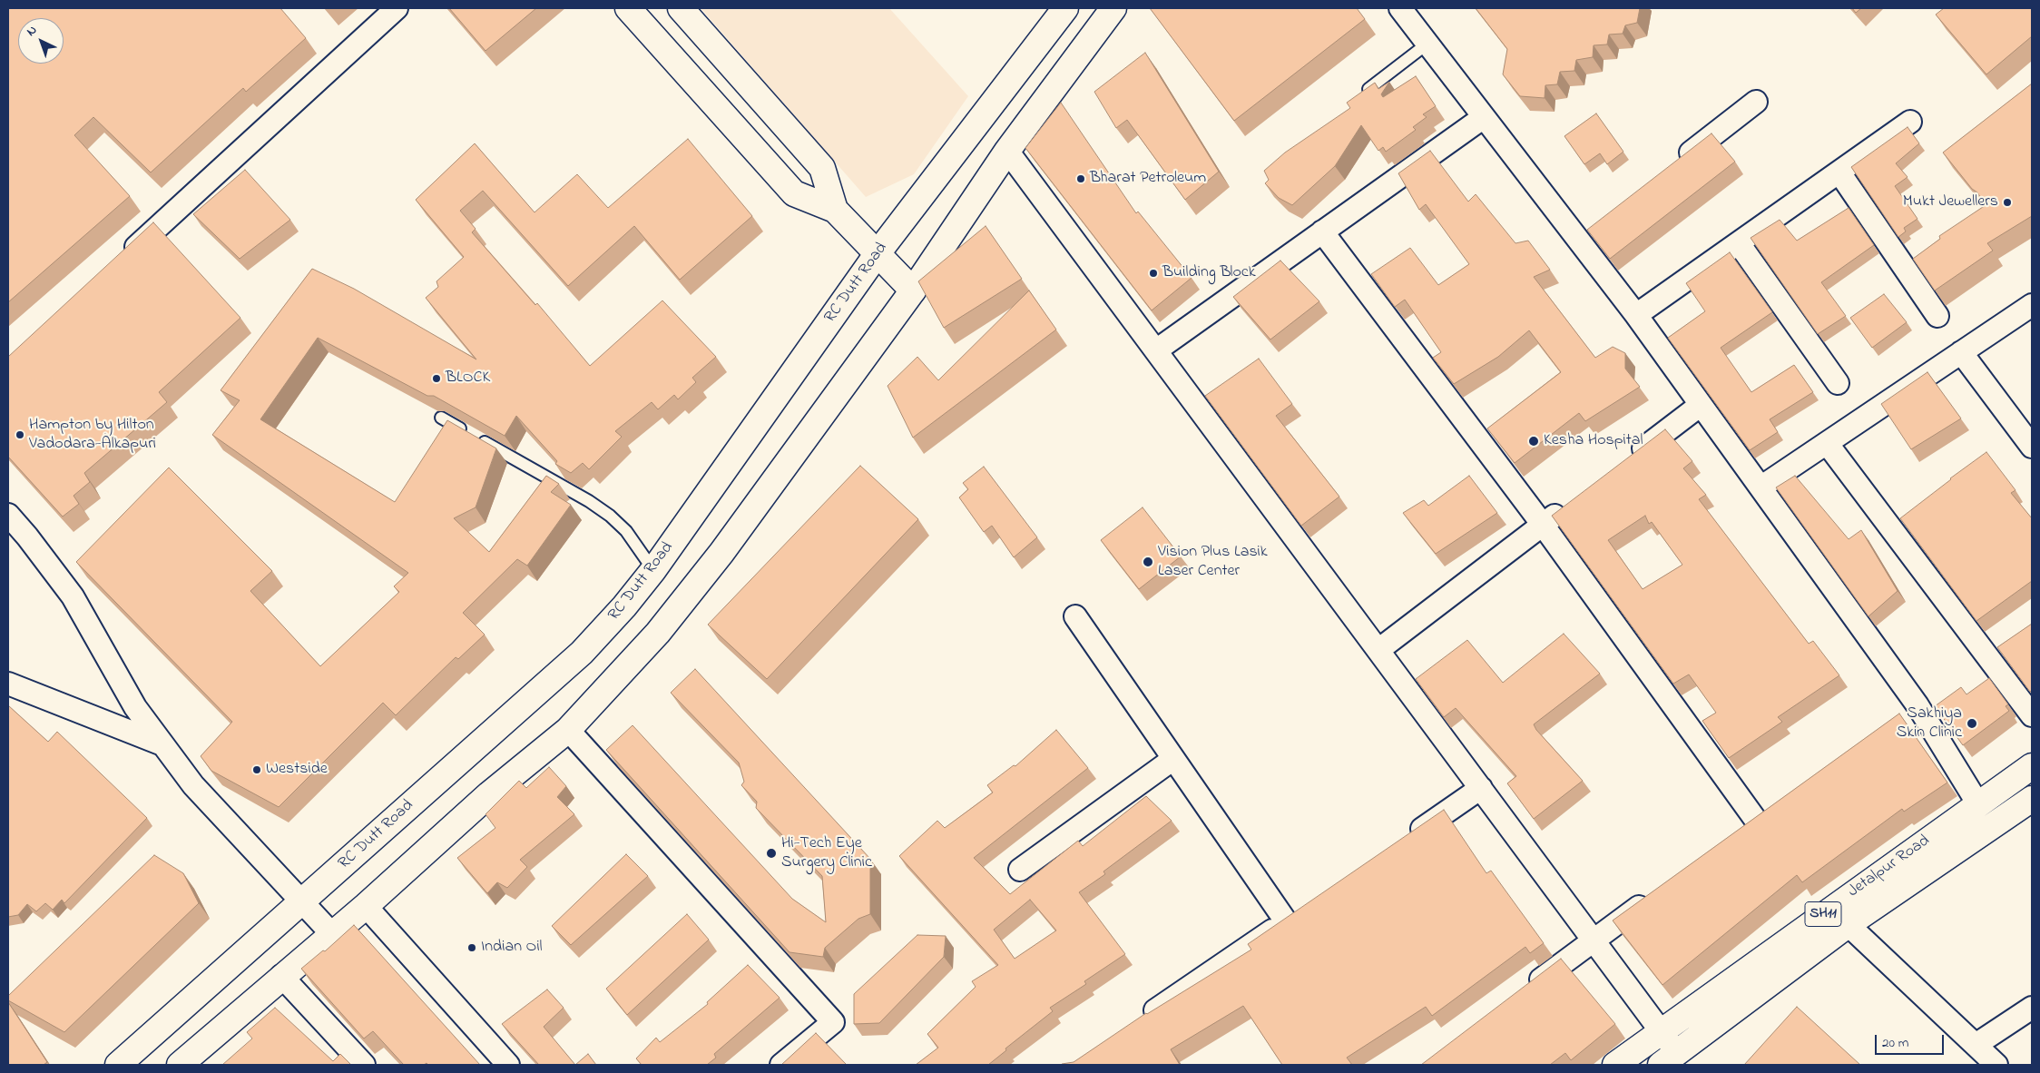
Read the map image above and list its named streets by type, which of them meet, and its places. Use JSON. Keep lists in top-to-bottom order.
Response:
{
  "streets": {
    "main road": ["RC Dutt Road", "Jetalpur Road", "SH11"]
  },
  "places": [
    "Bharat Petroleum",
    "Mukt Jewellers",
    "Building Block",
    "BLOCK",
    "Hampton by Hilton Vadodara-Alkapuri",
    "Kesha Hospital",
    "Vision Plus Lasik Laser Center",
    "Sakhiya Skin Clinic",
    "Westside",
    "Hi-Tech Eye Surgery Clinic",
    "Indian Oil"
  ],
  "scale_bar": "20 m",
  "north": "top left"
}
